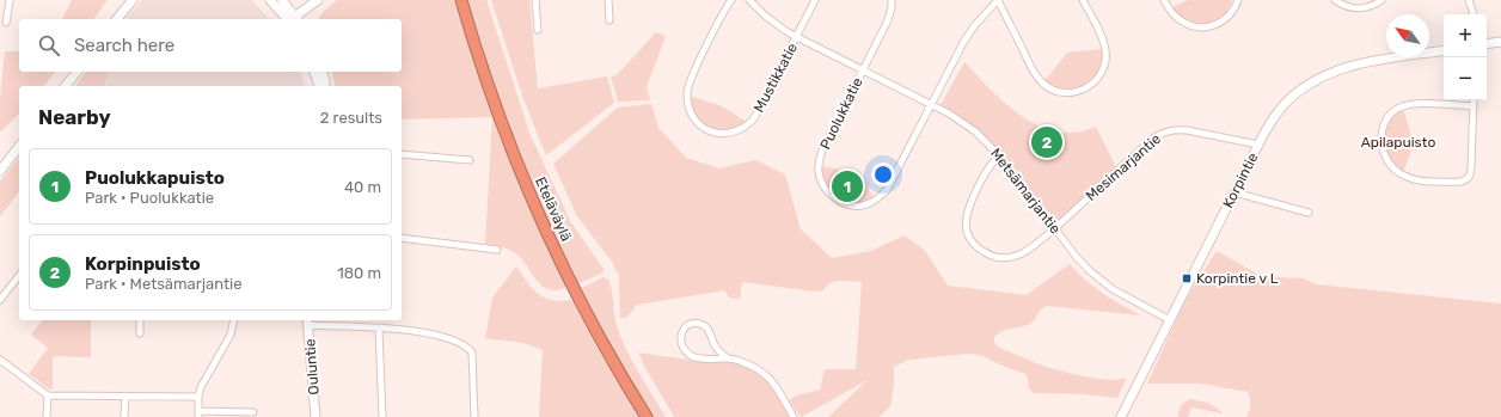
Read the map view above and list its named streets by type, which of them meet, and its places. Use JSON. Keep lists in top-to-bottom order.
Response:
{
  "streets": {
    "highway": ["Eteläväylä"],
    "street": [
      "Mustikkatie",
      "Puolukkatie",
      "Mesimarjantie",
      "Korpintie",
      "Metsämarjantie",
      "Ouluntie"
    ]
  },
  "crossings": [
    ["Mustikkatie", "Metsämarjantie"],
    ["Puolukkatie", "Metsämarjantie"],
    ["Mesimarjantie", "Korpintie"],
    ["Mesimarjantie", "Metsämarjantie"],
    ["Korpintie", "Metsämarjantie"]
  ],
  "parks": ["Apilapuisto"],
  "places": {
    "transit": ["Korpintie v L"]
  },
  "north": "top left",
  "page": {
    "map_buttons": ["+", "−"],
    "search": "Search here",
    "heading": ["Nearby", "2 results"],
    "pins": ["2", "1"],
    "list": [
      {
        "mark": "1",
        "name": "Puolukkapuisto",
        "note": "Park · Puolukkatie",
        "value": "40 m"
      },
      {
        "mark": "2",
        "name": "Korpinpuisto",
        "note": "Park · Metsämarjantie",
        "value": "180 m"
      }
    ]
  }
}
